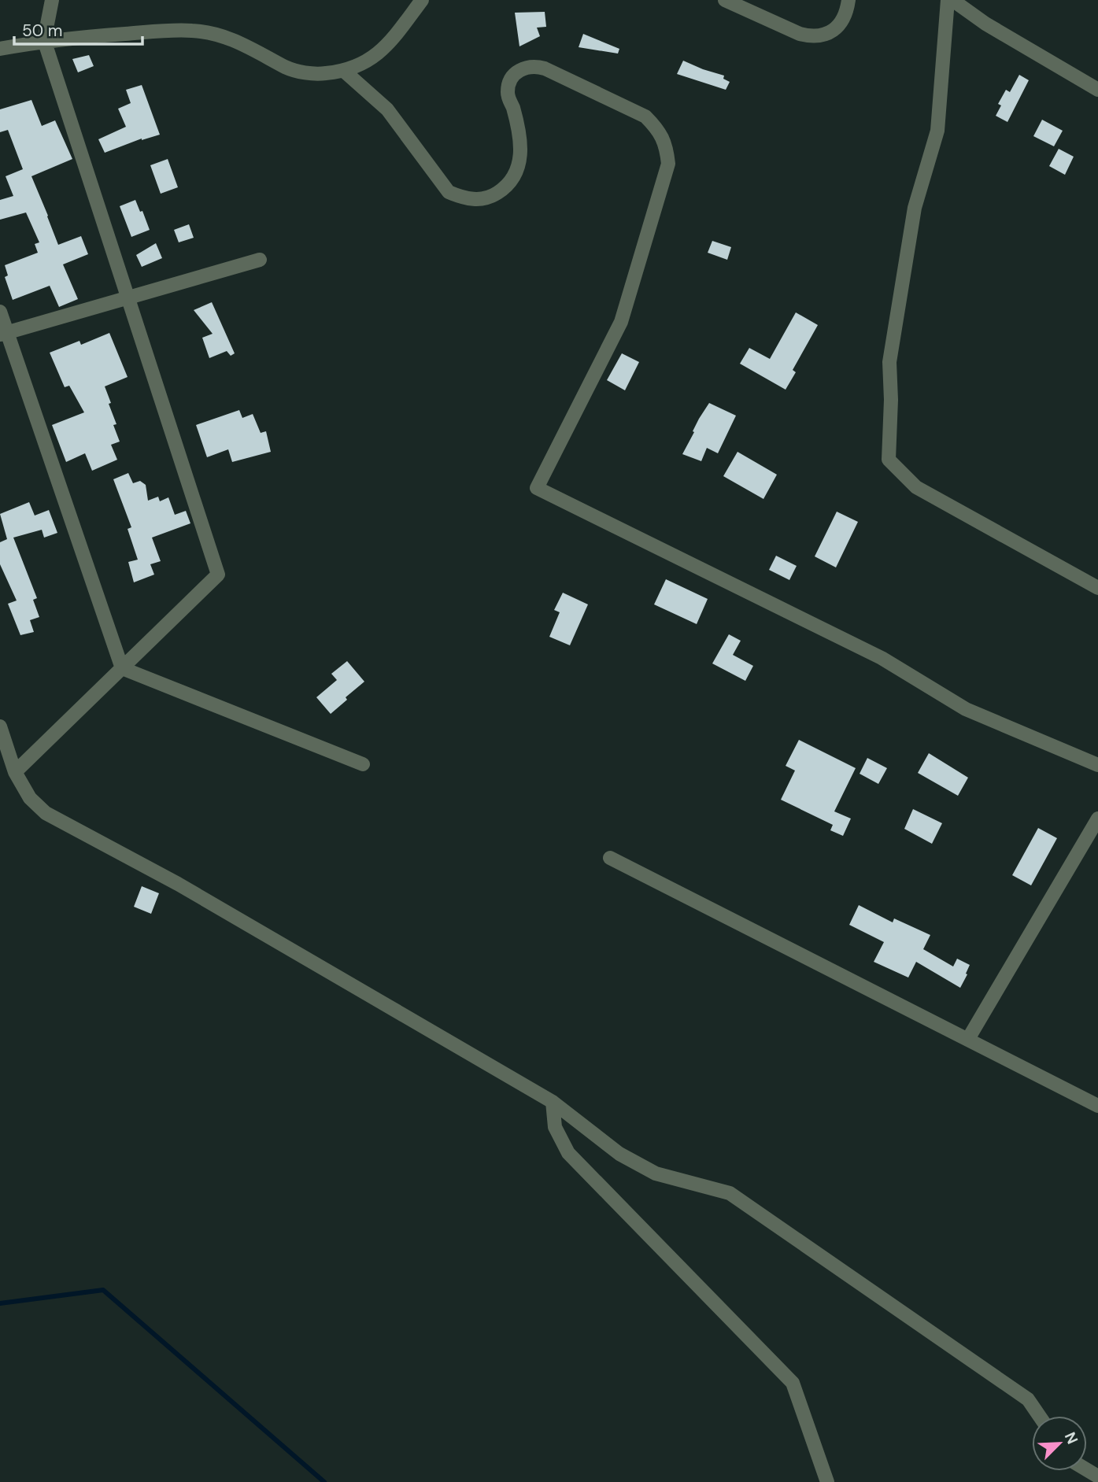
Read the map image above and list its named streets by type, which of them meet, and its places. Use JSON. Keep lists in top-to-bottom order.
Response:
{
  "scale_bar": "50 m",
  "north": "top right"
}
